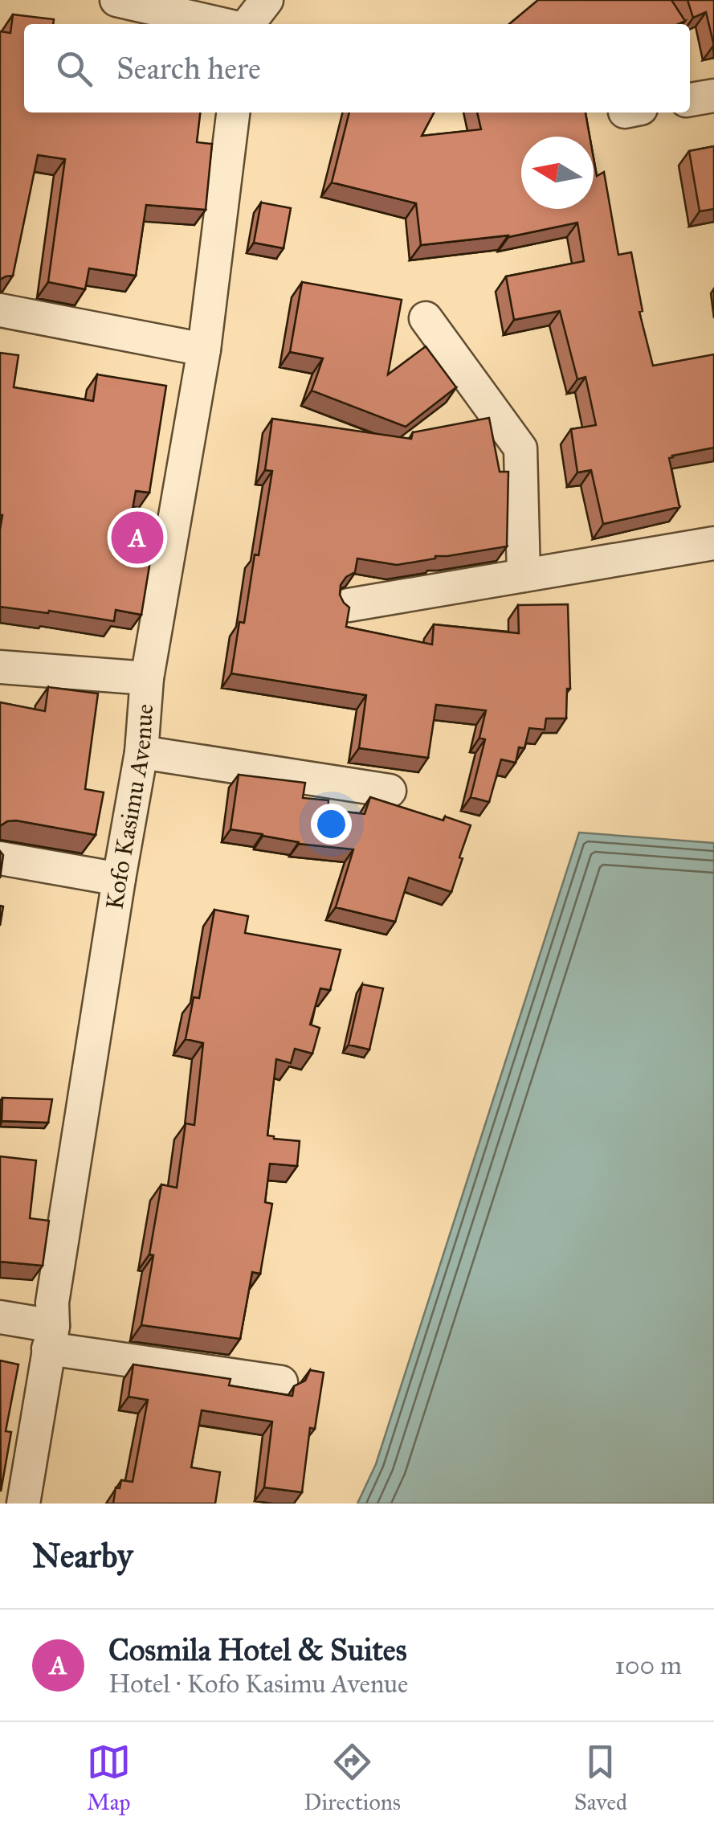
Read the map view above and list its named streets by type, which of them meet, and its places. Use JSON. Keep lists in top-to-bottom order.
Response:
{
  "streets": {
    "street": ["Kofo Kasimu Avenue"]
  },
  "north": "left",
  "page": {
    "search": "Search here",
    "pins": "A",
    "heading": "Nearby",
    "list": [
      {
        "mark": "A",
        "name": "Cosmila Hotel & Suites",
        "note": "Hotel · Kofo Kasimu Avenue",
        "value": "100 m"
      }
    ],
    "nav": ["Map", "Directions", "Saved"]
  }
}
